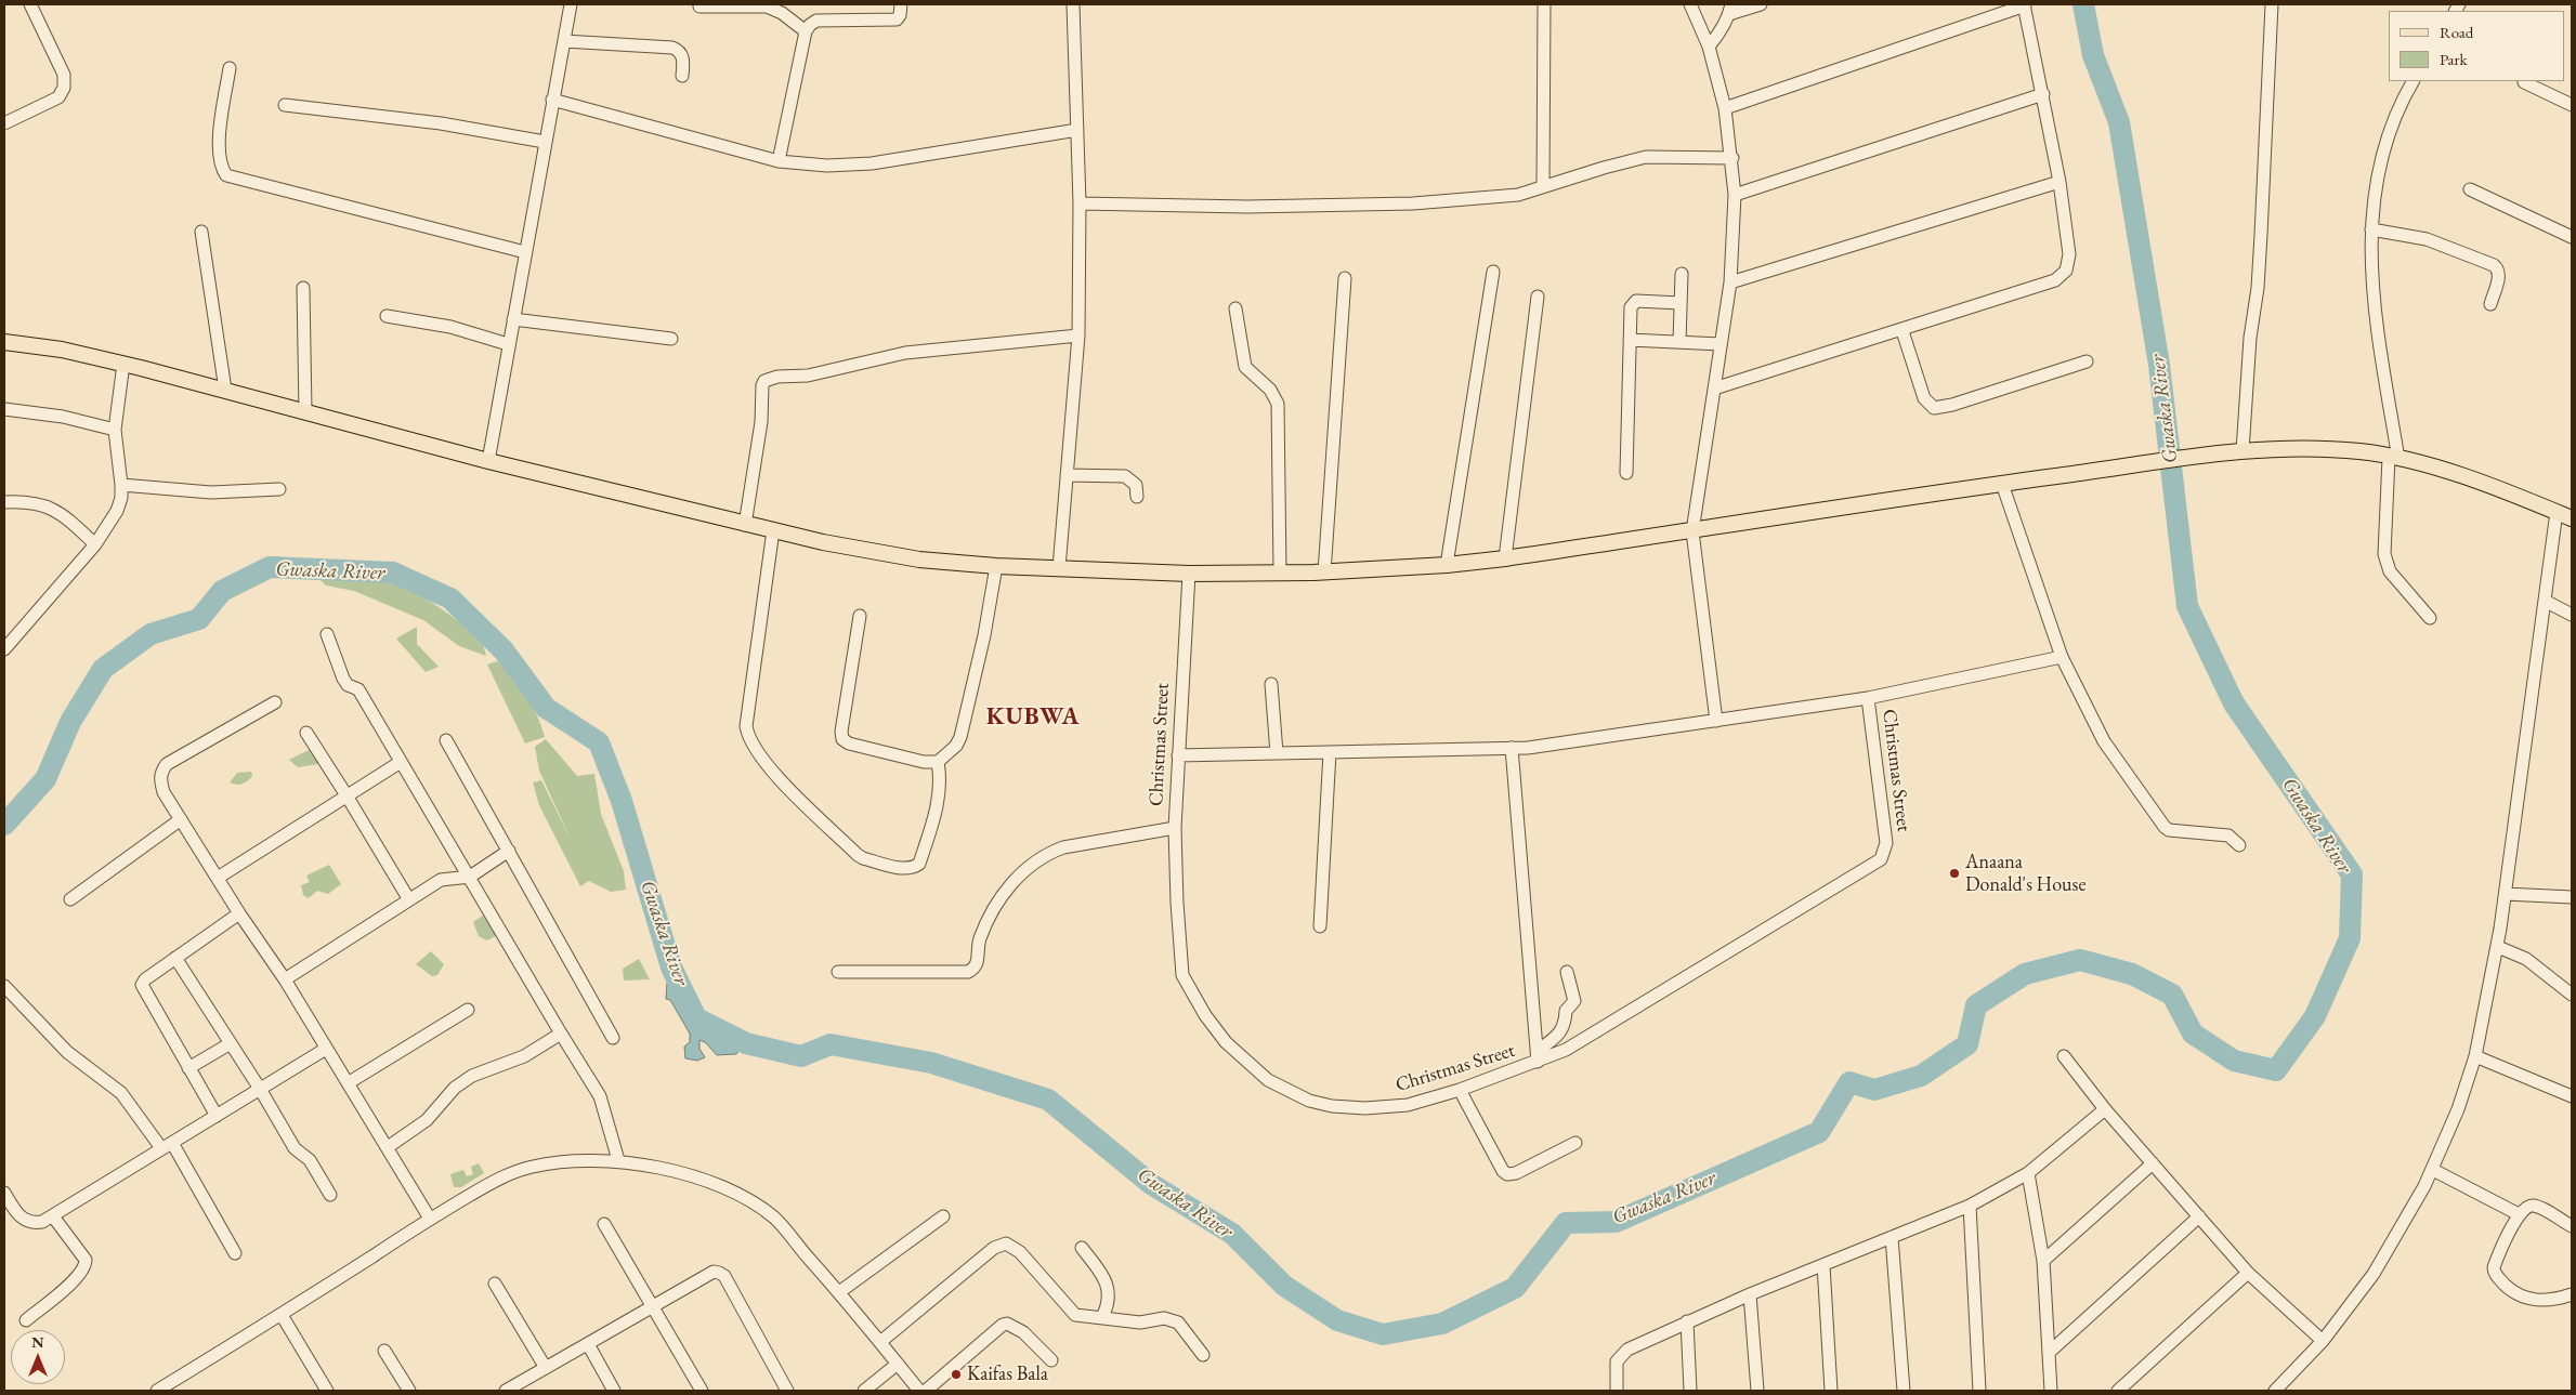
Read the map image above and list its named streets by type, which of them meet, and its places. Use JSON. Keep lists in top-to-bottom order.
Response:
{
  "streets": {
    "street": ["Christmas Street"]
  },
  "districts": ["KUBWA"],
  "water": ["Gwaska River"],
  "places": ["Anaana Donald's House", "Kaifas Bala"],
  "legend": ["Road", "Park"],
  "north": "top"
}
